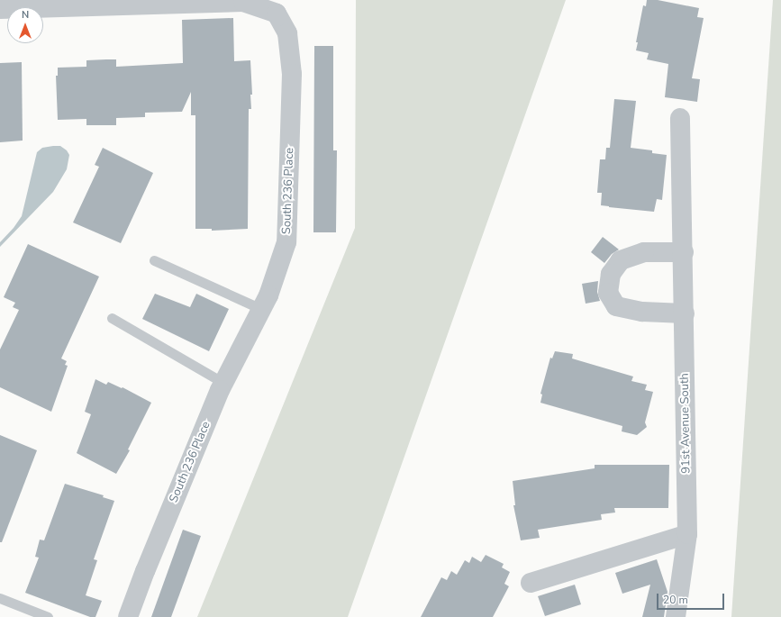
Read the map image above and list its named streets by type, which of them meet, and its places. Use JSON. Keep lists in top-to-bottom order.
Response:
{
  "streets": {
    "street": ["South 236 Place", "91st Avenue South"]
  },
  "scale_bar": "20 m",
  "north": "top"
}
